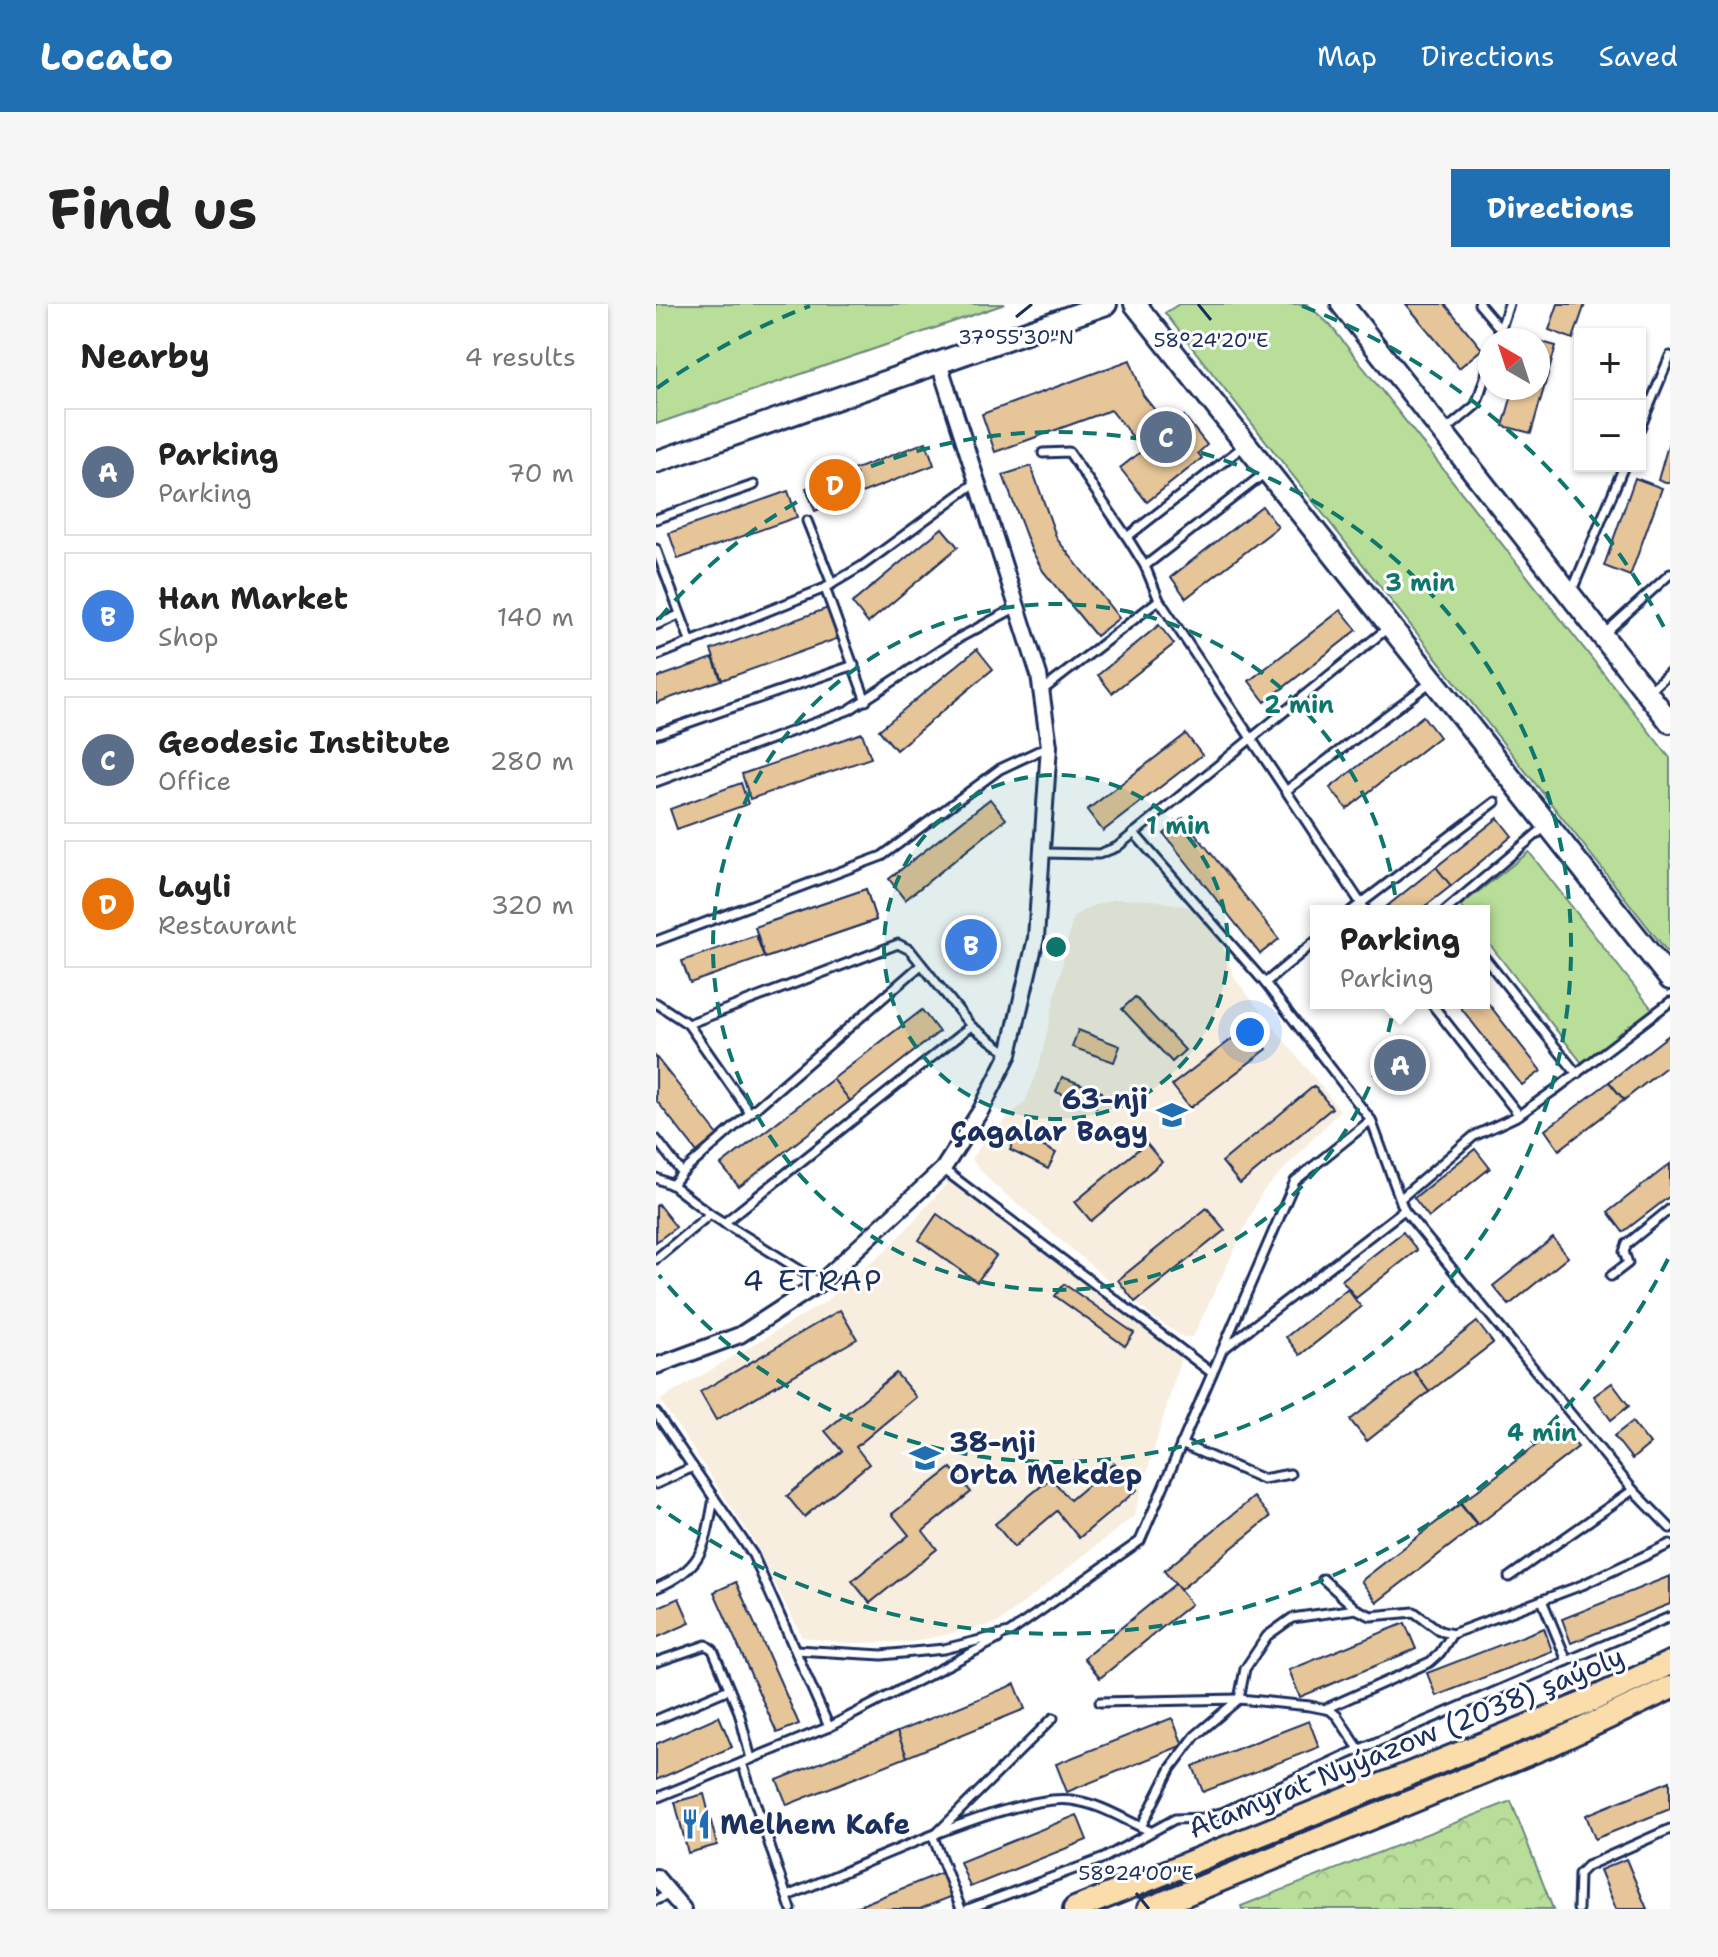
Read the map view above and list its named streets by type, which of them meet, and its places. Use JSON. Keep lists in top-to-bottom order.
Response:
{
  "streets": {
    "main road": ["Atamyrat Nyýazow (2038) şaýoly"]
  },
  "districts": ["4 ETRAP"],
  "places": {
    "school or university": ["63-nji Çagalar Bagy", "38-nji Orta Mekdep"],
    "restaurant": ["Melhem Kafe"]
  },
  "north": "top left",
  "page": {
    "header": "Locato",
    "nav": ["Map", "Directions", "Saved"],
    "buttons": "Directions",
    "title": "Find us",
    "heading": ["Nearby", "4 results"],
    "map_buttons": ["+", "−"],
    "pins": [
      "C",
      "D",
      "B",
      "A"
    ],
    "list": [
      {
        "mark": "A",
        "name": "Parking",
        "note": "Parking",
        "value": "70 m"
      },
      {
        "mark": "B",
        "name": "Han Market",
        "note": "Shop",
        "value": "140 m"
      },
      {
        "mark": "C",
        "name": "Geodesic Institute",
        "note": "Office",
        "value": "280 m"
      },
      {
        "mark": "D",
        "name": "Layli",
        "note": "Restaurant",
        "value": "320 m"
      }
    ],
    "popup": ["Parking", "Parking"]
  },
  "coordinates": ["37°55'30\"N", "58°24'20\"E", "58°24'00\"E"],
  "rings": [
    "3 min",
    "2 min",
    "1 min",
    "4 min"
  ]
}
